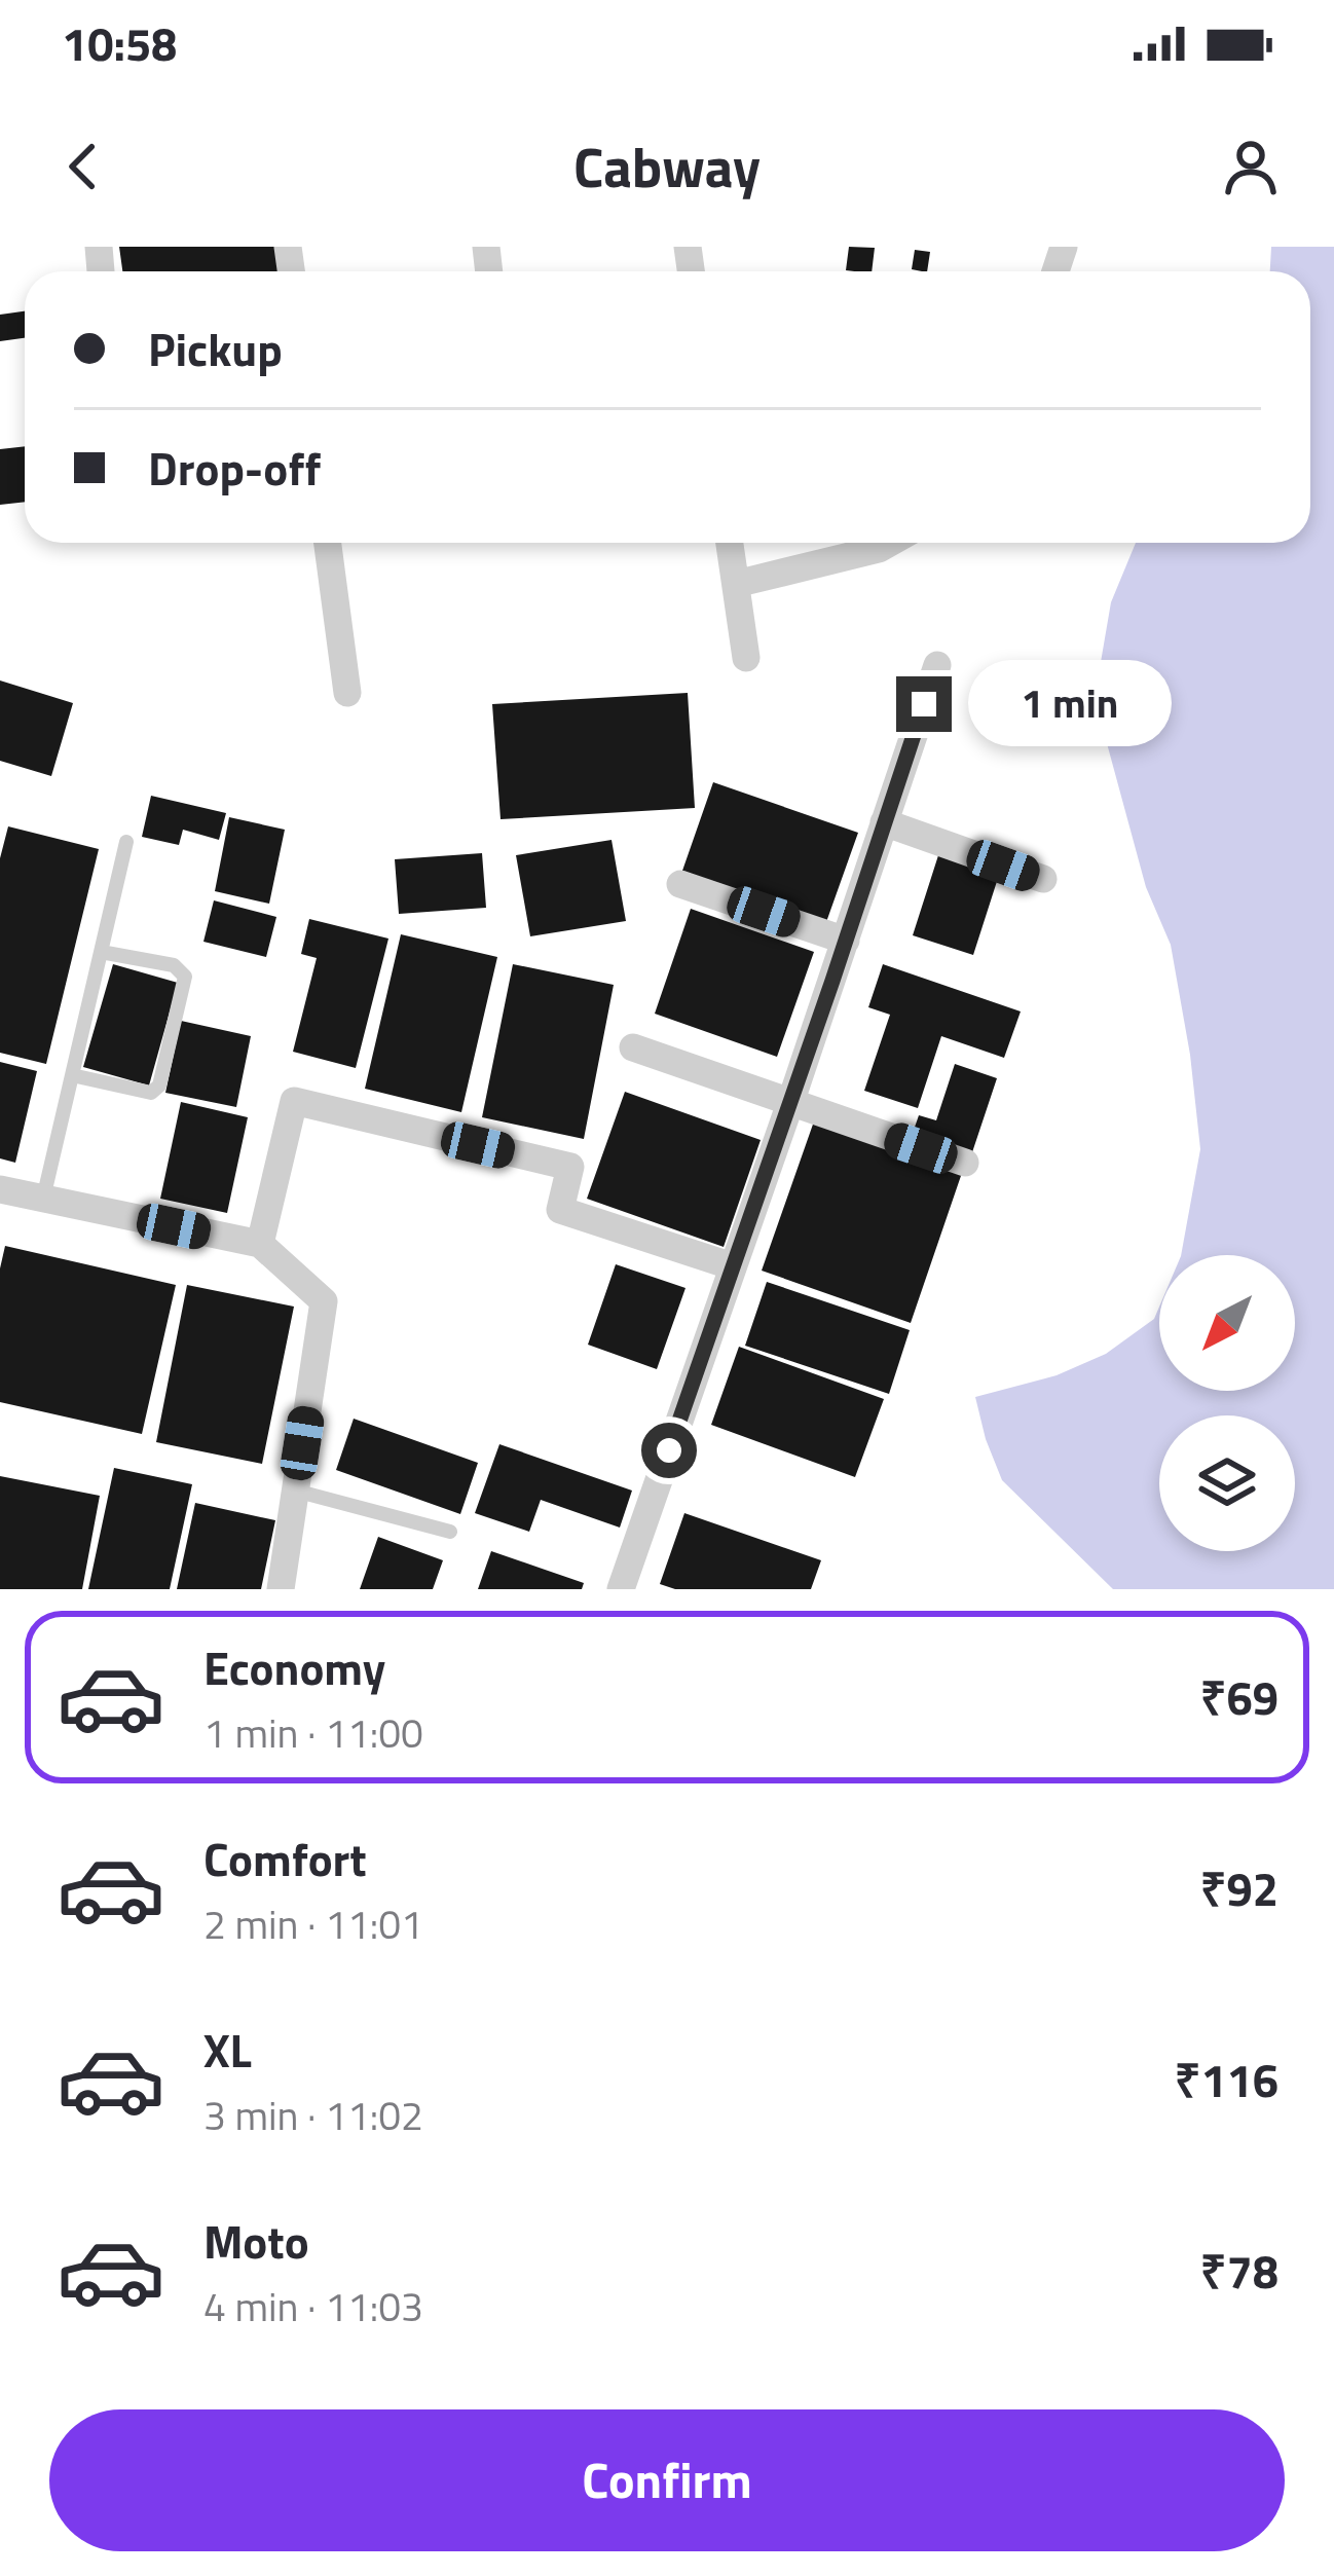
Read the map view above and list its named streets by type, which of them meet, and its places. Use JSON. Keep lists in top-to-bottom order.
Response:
{
  "north": "bottom left",
  "page": {
    "status": "10:58",
    "header": "Cabway",
    "banner": ["Pickup", "Drop-off"],
    "bubble": "1 min",
    "list": [
      {
        "name": "Economy",
        "note": "1 min · 11:00",
        "value": "₹69"
      },
      {
        "name": "Comfort",
        "note": "2 min · 11:01",
        "value": "₹92"
      },
      {
        "name": "XL",
        "note": "3 min · 11:02",
        "value": "₹116"
      },
      {
        "name": "Moto",
        "note": "4 min · 11:03",
        "value": "₹78"
      }
    ],
    "buttons": "Confirm"
  }
}
